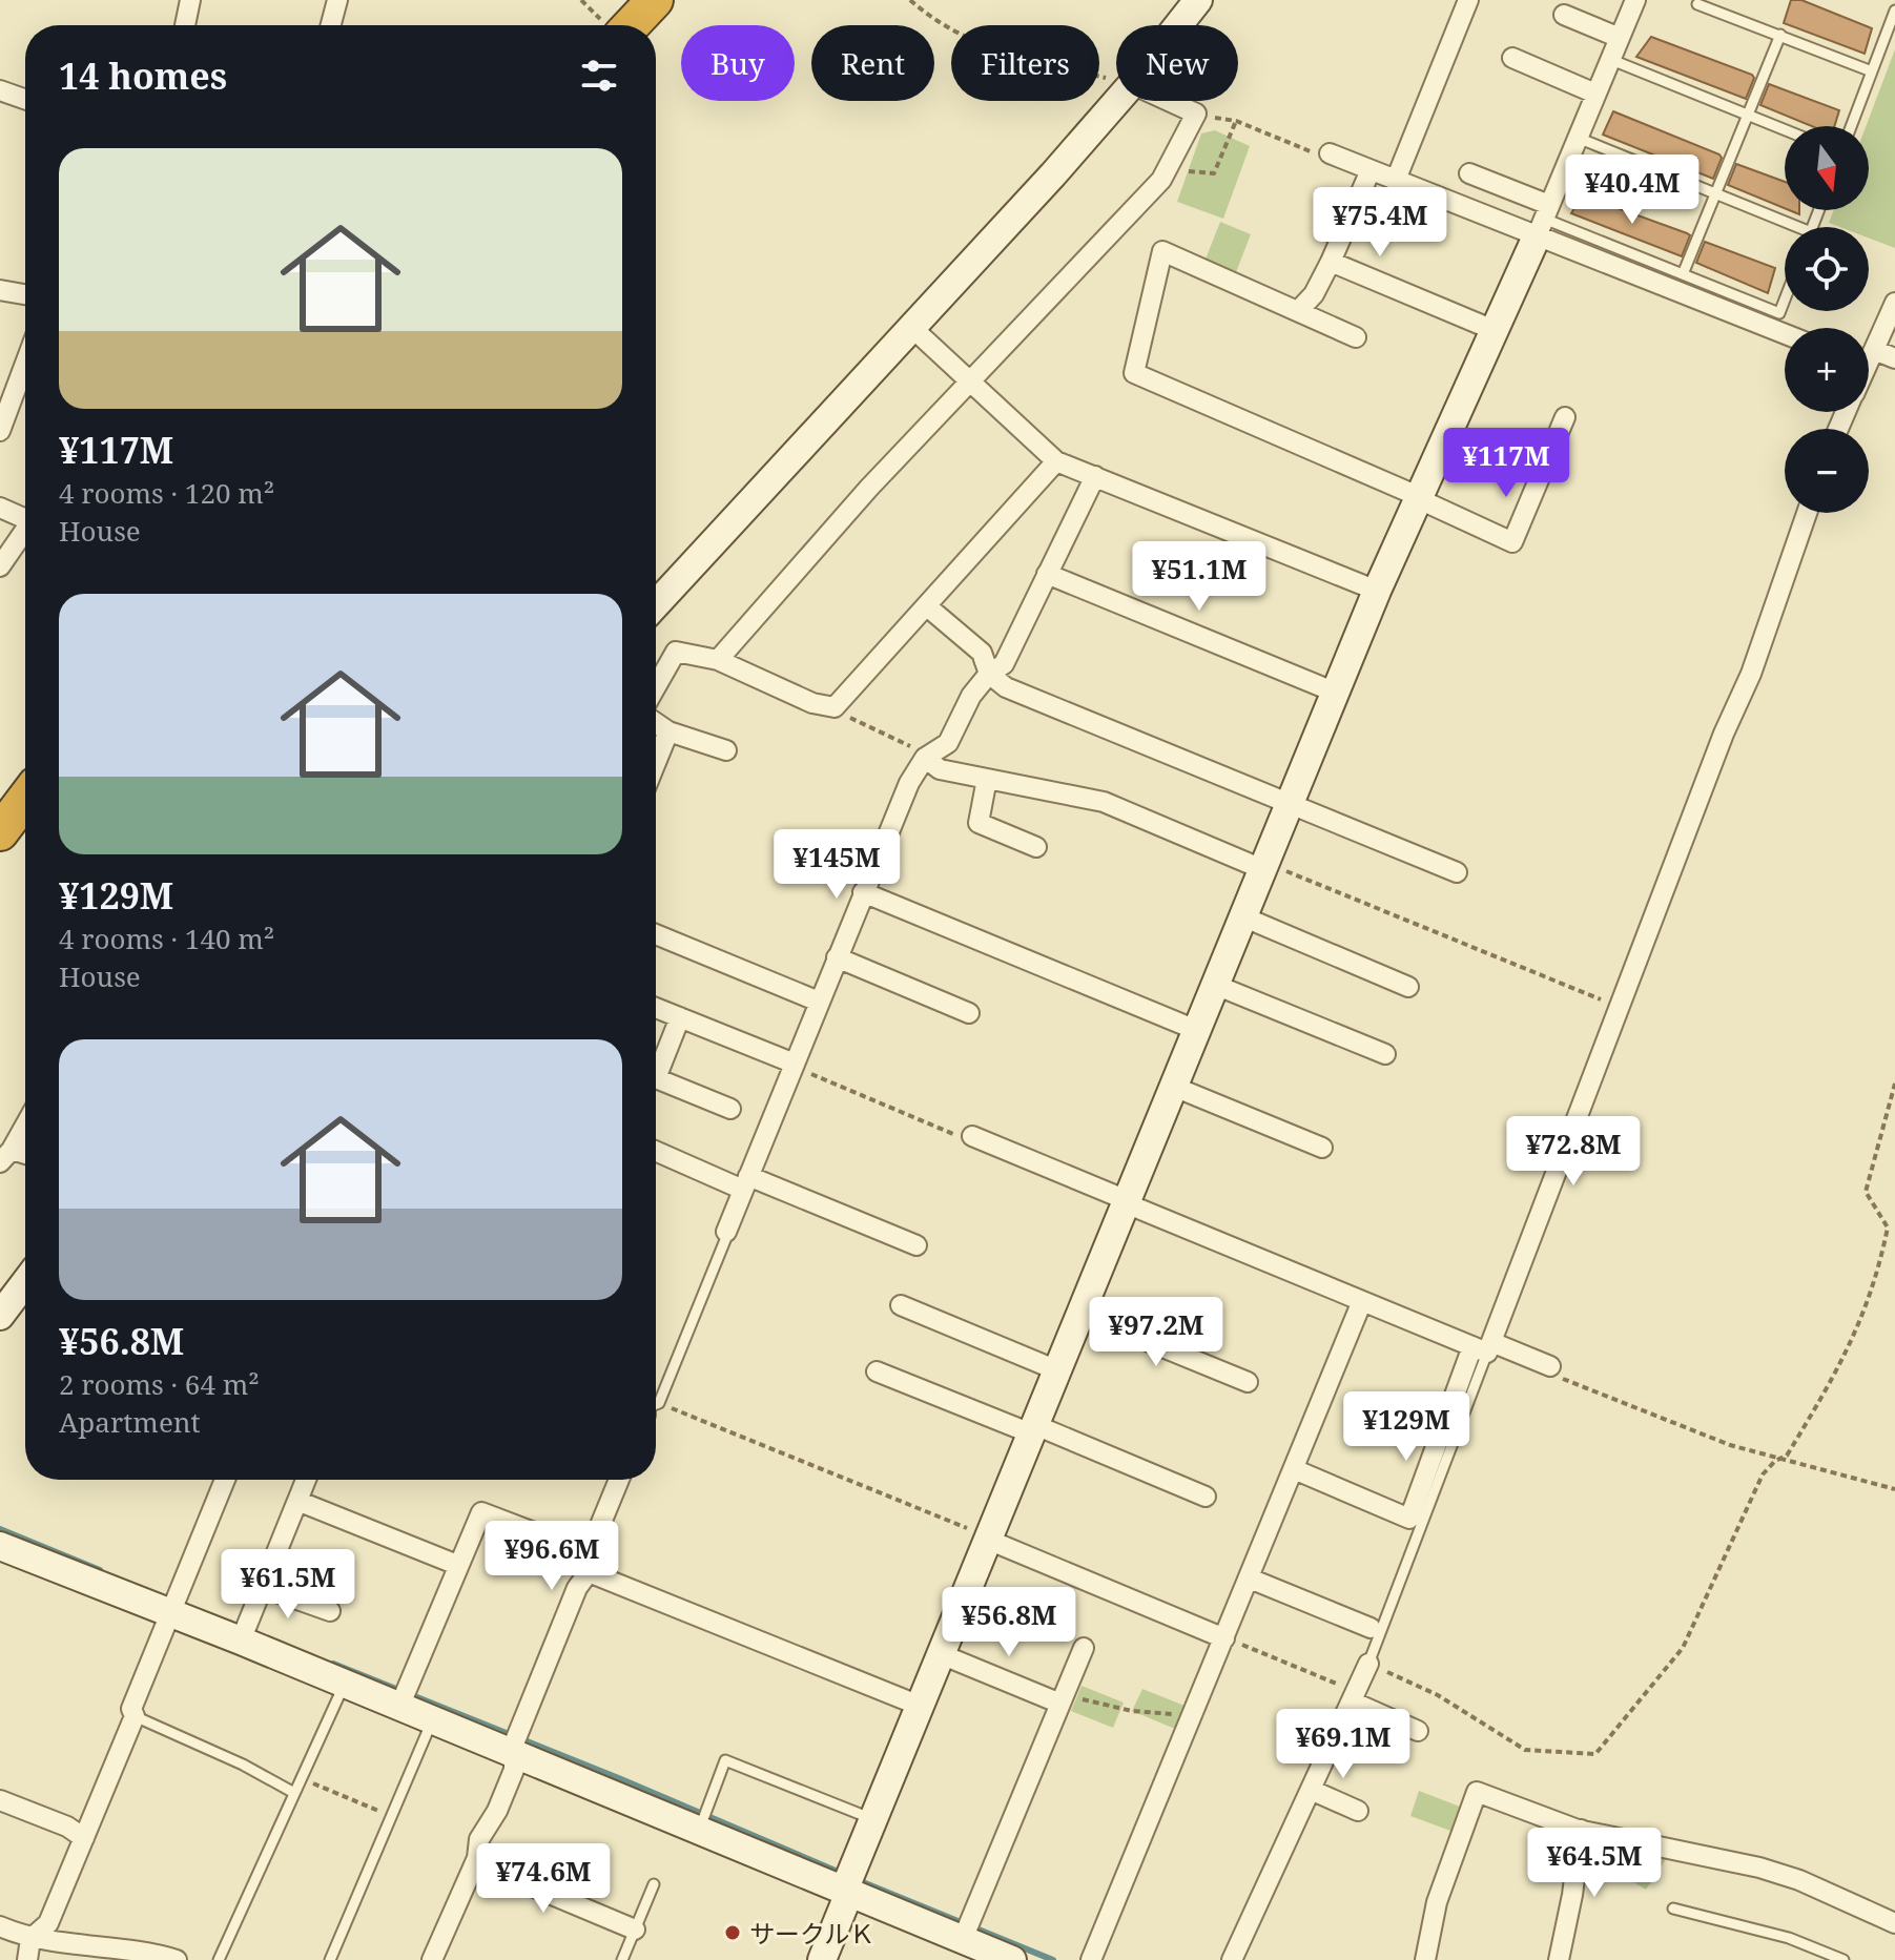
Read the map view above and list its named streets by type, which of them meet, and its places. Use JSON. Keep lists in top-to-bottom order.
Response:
{
  "places": ["サークルＫ"],
  "north": "bottom",
  "page": {
    "chip": [
      "Buy",
      "Rent",
      "Filters",
      "New"
    ],
    "heading": "14 homes",
    "map_buttons": ["+", "−"],
    "list": [
      {
        "name": "¥117M",
        "note": "4 rooms · 120 m² · House"
      },
      {
        "name": "¥129M",
        "note": "4 rooms · 140 m² · House"
      },
      {
        "name": "¥56.8M",
        "note": "2 rooms · 64 m² · Apartment"
      }
    ],
    "price": [
      "¥40.4M",
      "¥75.4M",
      "¥117M",
      "¥51.1M",
      "¥145M",
      "¥72.8M",
      "¥97.2M",
      "¥129M",
      "¥96.6M",
      "¥61.5M",
      "¥56.8M",
      "¥69.1M",
      "¥64.5M",
      "¥74.6M"
    ]
  }
}
